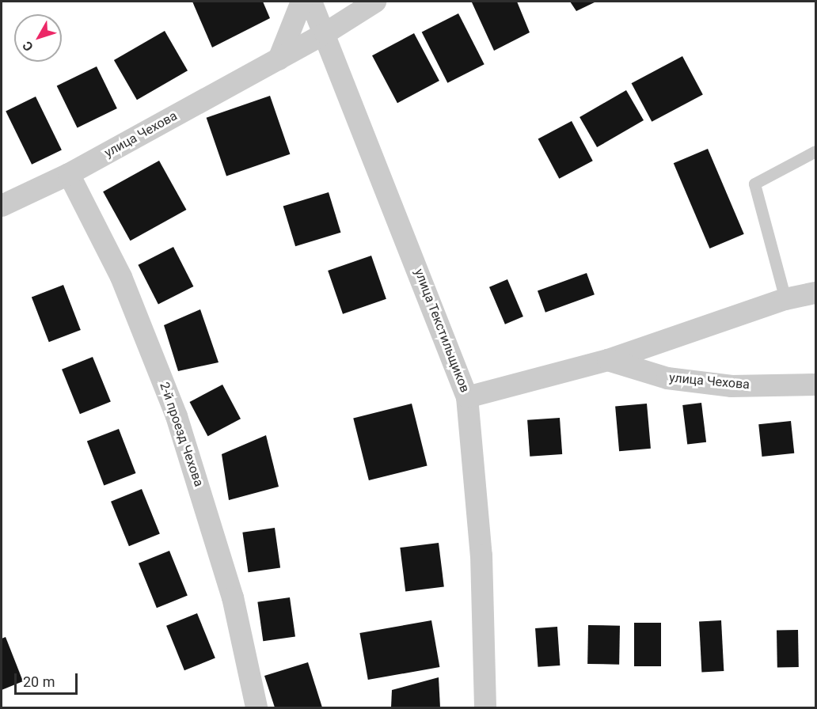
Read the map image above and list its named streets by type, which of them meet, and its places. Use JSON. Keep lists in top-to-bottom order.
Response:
{
  "streets": {
    "street": ["улица Чехова", "улица Текстильщиков", "2-й проезд Чехова"]
  },
  "crossings": [
    ["улица Чехова", "улица Текстильщиков"],
    ["улица Чехова", "2-й проезд Чехова"]
  ],
  "scale_bar": "20 m",
  "north": "bottom left"
}
